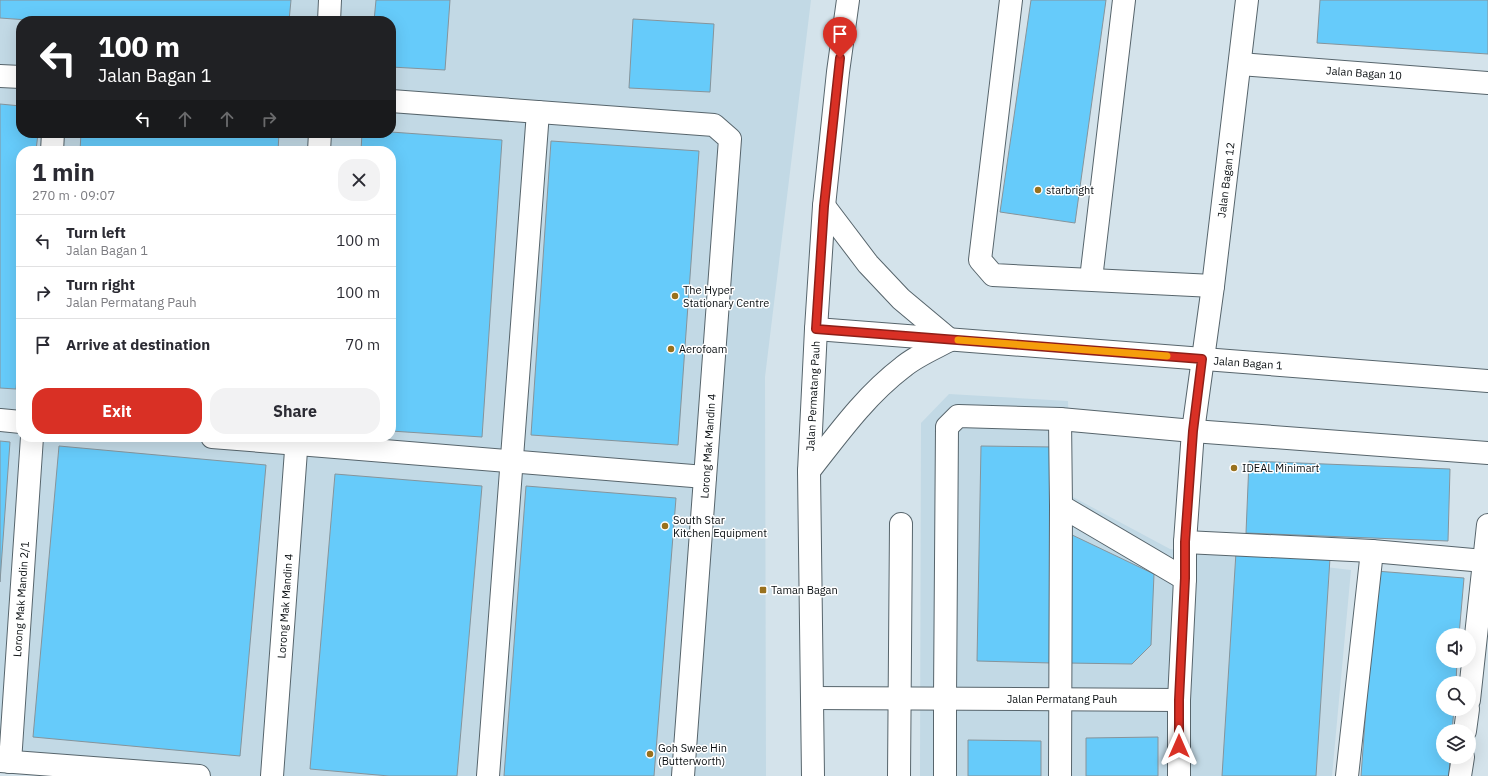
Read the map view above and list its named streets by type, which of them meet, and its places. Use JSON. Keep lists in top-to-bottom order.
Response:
{
  "streets": {
    "street": [
      "Jalan Bagan 10",
      "Jalan Bagan 12",
      "Jalan Bagan 1",
      "Jalan Permatang Pauh",
      "Lorong Mak Mandin 4",
      "Lorong Mak Mandin 2/1"
    ]
  },
  "crossings": [
    ["Jalan Bagan 10", "Jalan Bagan 12"],
    ["Jalan Bagan 12", "Jalan Bagan 1"],
    ["Jalan Bagan 1", "Jalan Permatang Pauh"]
  ],
  "places": {
    "other": [
      "starbright",
      "The Hyper Stationary Centre",
      "Aerofoam",
      "IDEAL Minimart",
      "South Star Kitchen Equipment",
      "Goh Swee Hin (Butterworth)"
    ],
    "transit": ["Taman Bagan"]
  },
  "page": {
    "turn": ["100 m", "Jalan Bagan 1"],
    "heading": ["1 min", "270 m · 09:07"],
    "list": [
      {
        "name": "Turn left",
        "note": "Jalan Bagan 1",
        "value": "100 m"
      },
      {
        "name": "Turn right",
        "note": "Jalan Permatang Pauh",
        "value": "100 m"
      },
      {
        "name": "Arrive at destination",
        "value": "70 m"
      }
    ],
    "buttons": ["Exit", "Share"]
  }
}
